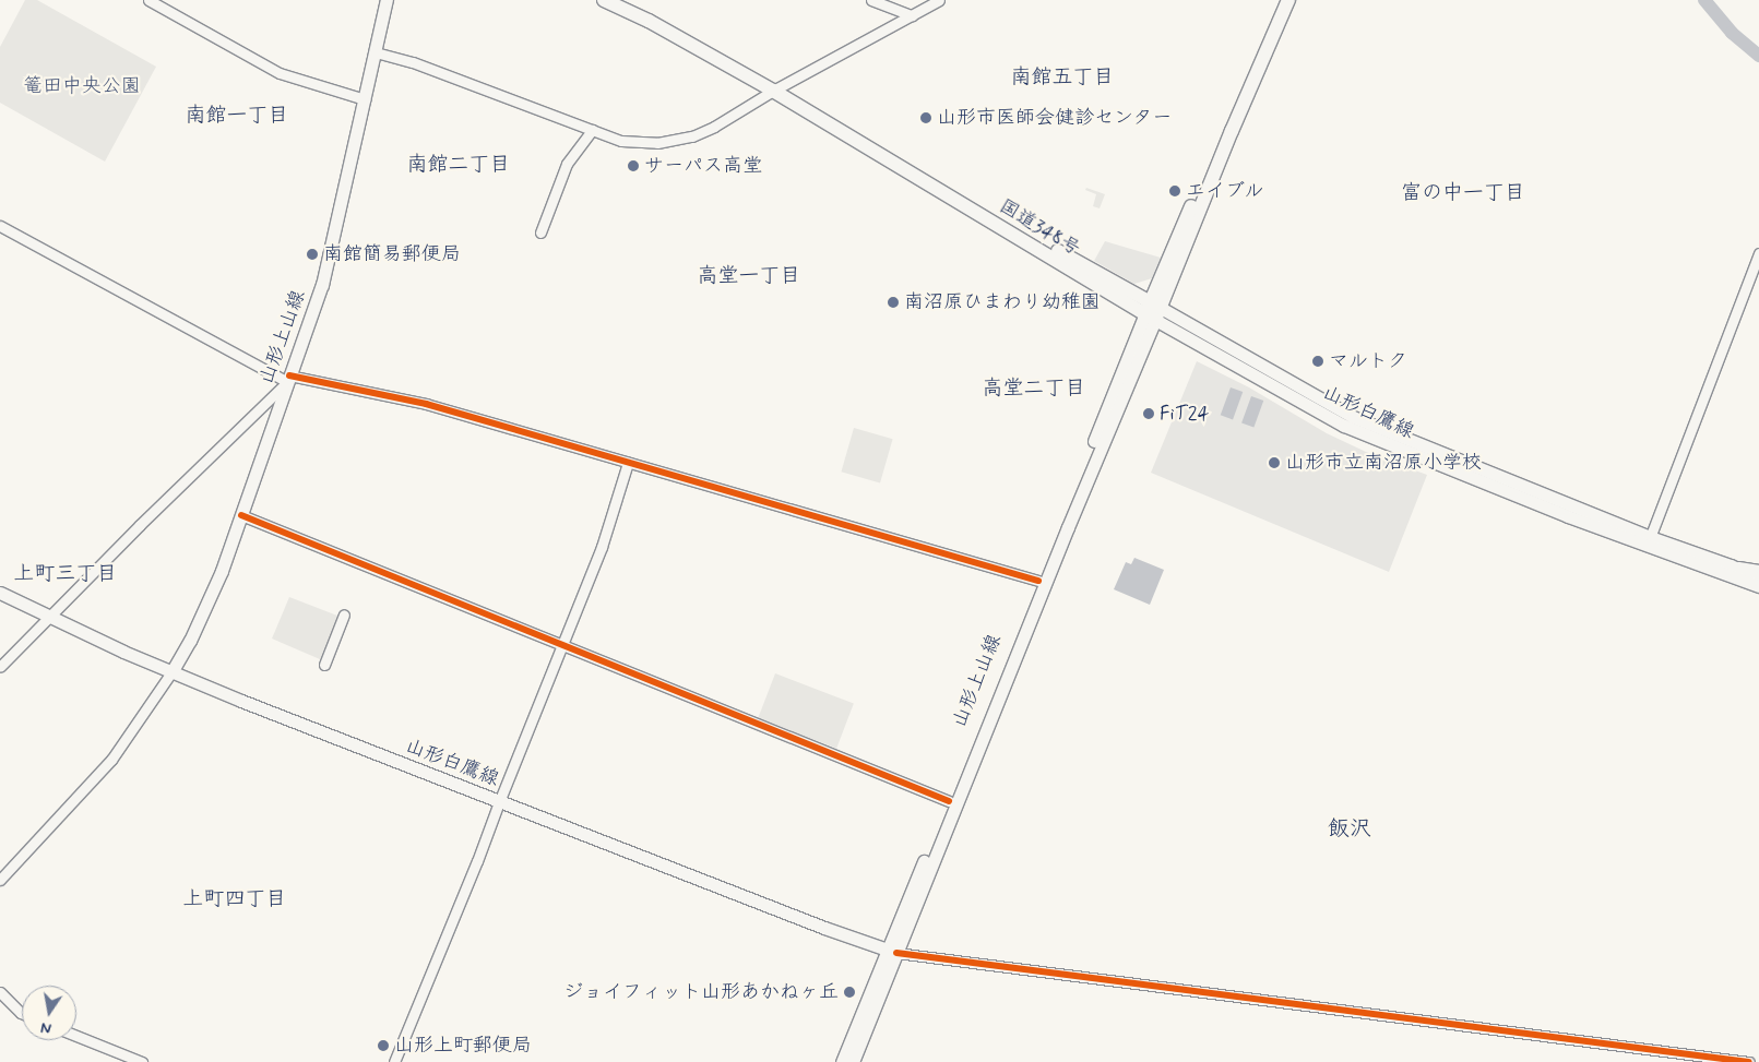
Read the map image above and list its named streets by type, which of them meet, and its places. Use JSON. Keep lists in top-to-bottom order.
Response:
{
  "streets": {
    "highway": ["国道348号"],
    "main road": ["山形上山線", "山形白鷹線"]
  },
  "crossings": [
    ["国道348号", "山形上山線"],
    ["国道348号", "山形白鷹線"],
    ["山形上山線", "山形白鷹線"]
  ],
  "districts": [
    "南館五丁目",
    "南館一丁目",
    "南館二丁目",
    "富の中一丁目",
    "高堂一丁目",
    "高堂二丁目",
    "上町三丁目",
    "飯沢",
    "上町四丁目"
  ],
  "parks": ["篭田中央公園"],
  "places": [
    "山形市医師会健診センター",
    "サーパス高堂",
    "エイブル",
    "南館簡易郵便局",
    "南沼原ひまわり幼稚園",
    "マルトク",
    "FiT24",
    "山形市立南沼原小学校",
    "ジョイフィット山形あかねヶ丘",
    "山形上町郵便局"
  ],
  "north": "bottom"
}
